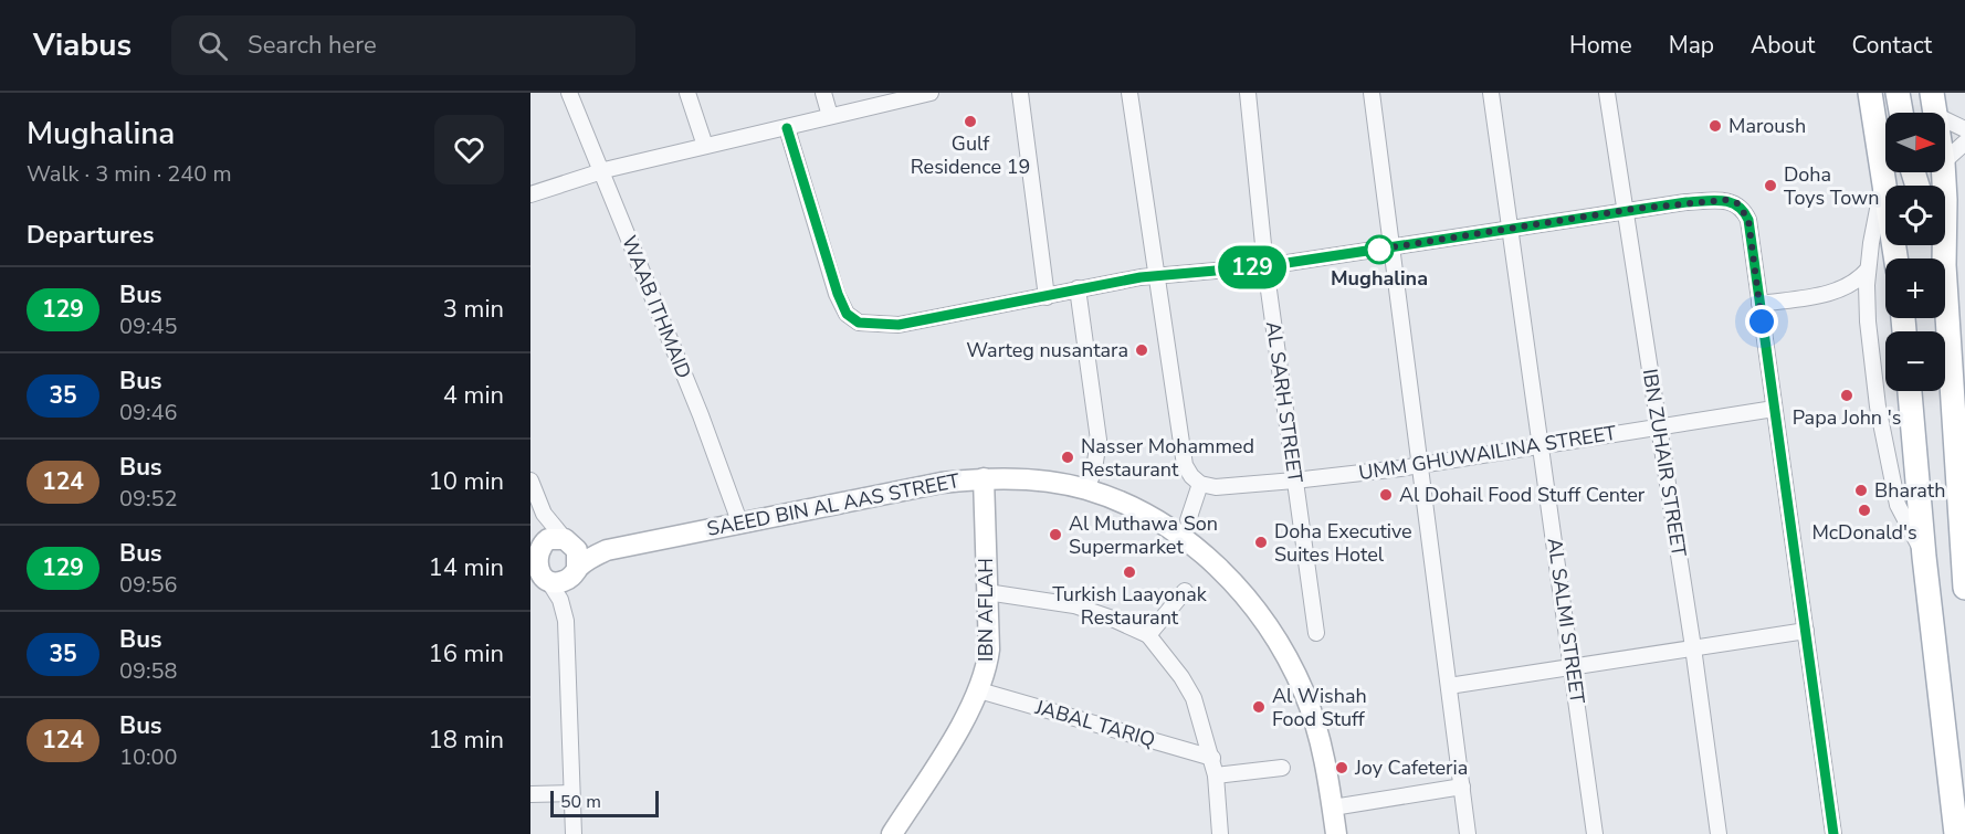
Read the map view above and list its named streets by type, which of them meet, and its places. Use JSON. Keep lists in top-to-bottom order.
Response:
{
  "streets": {
    "street": [
      "WAAB ITHMAID",
      "AL SARH STREET",
      "UMM GHUWAILINA STREET",
      "IBN ZUHAIR STREET",
      "SAEED BIN AL AAS STREET",
      "IBN AFLAH",
      "AL SALMI STREET",
      "JABAL TARIQ"
    ]
  },
  "crossings": [
    ["WAAB ITHMAID", "SAEED BIN AL AAS STREET"],
    ["AL SARH STREET", "UMM GHUWAILINA STREET"],
    ["UMM GHUWAILINA STREET", "IBN ZUHAIR STREET"],
    ["UMM GHUWAILINA STREET", "AL SALMI STREET"],
    ["SAEED BIN AL AAS STREET", "IBN AFLAH"],
    ["IBN AFLAH", "JABAL TARIQ"]
  ],
  "places": [
    "Gulf Residence 19",
    "Maroush",
    "Doha Toys Town",
    "Mughalina",
    "Warteg nusantara",
    "Papa John 's",
    "Nasser Mohammed Restaurant",
    "Bharath",
    "Al Dohail Food Stuff Center",
    "McDonald's",
    "Al Muthawa Son Supermarket",
    "Doha Executive Suites Hotel",
    "Turkish Laayonak Restaurant",
    "Al Wishah Food Stuff",
    "Joy Cafeteria"
  ],
  "lines": ["bus line 129"],
  "scale_bar": "50 m",
  "north": "right",
  "page": {
    "header": "Viabus",
    "search": "Search here",
    "nav": [
      "Home",
      "Map",
      "About",
      "Contact"
    ],
    "heading": [
      ["Mughalina", "Walk · 3 min · 240 m"],
      "Departures"
    ],
    "on_map": "129",
    "map_buttons": ["+", "−"],
    "list": [
      {
        "mark": "129",
        "name": "Bus",
        "note": "09:45",
        "value": "3 min"
      },
      {
        "mark": "35",
        "name": "Bus",
        "note": "09:46",
        "value": "4 min"
      },
      {
        "mark": "124",
        "name": "Bus",
        "note": "09:52",
        "value": "10 min"
      },
      {
        "mark": "129",
        "name": "Bus",
        "note": "09:56",
        "value": "14 min"
      },
      {
        "mark": "35",
        "name": "Bus",
        "note": "09:58",
        "value": "16 min"
      },
      {
        "mark": "124",
        "name": "Bus",
        "note": "10:00",
        "value": "18 min"
      }
    ],
    "scale": "50 m"
  }
}
